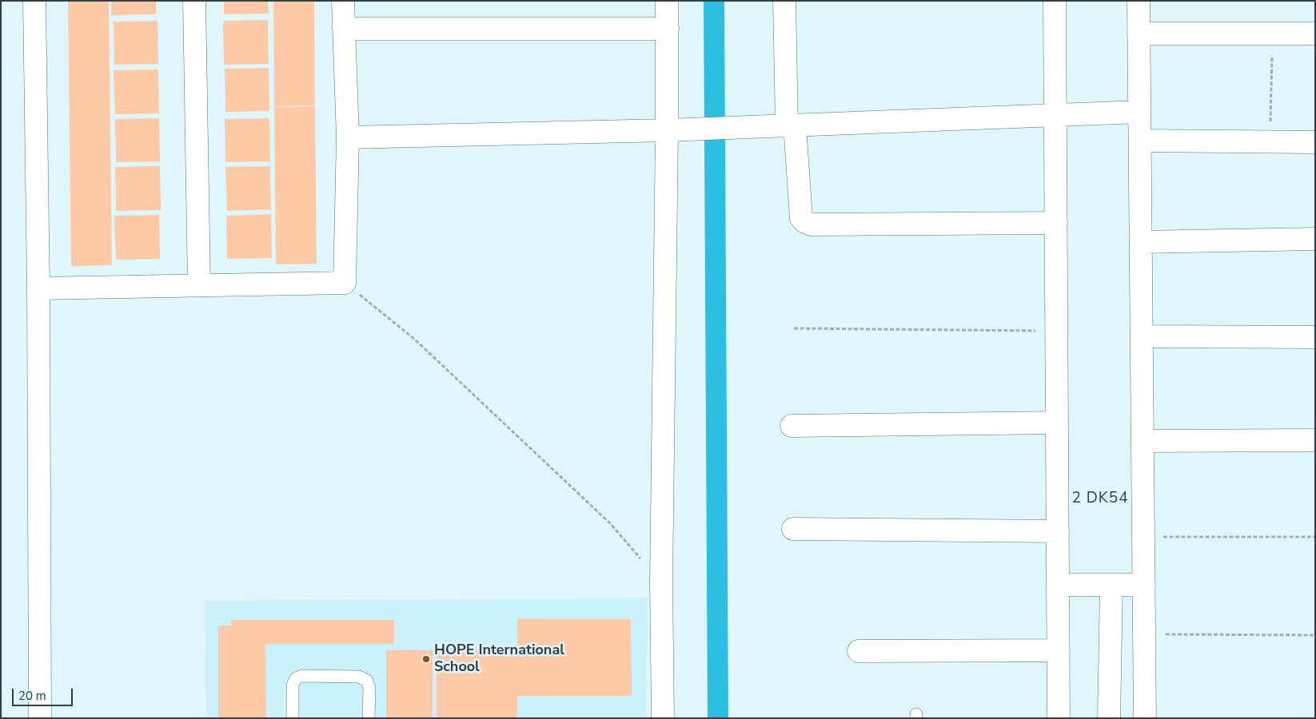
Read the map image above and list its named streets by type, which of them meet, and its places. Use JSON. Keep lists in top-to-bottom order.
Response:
{
  "districts": ["2 DK54"],
  "places": ["HOPE International School"],
  "scale_bar": "20 m"
}
